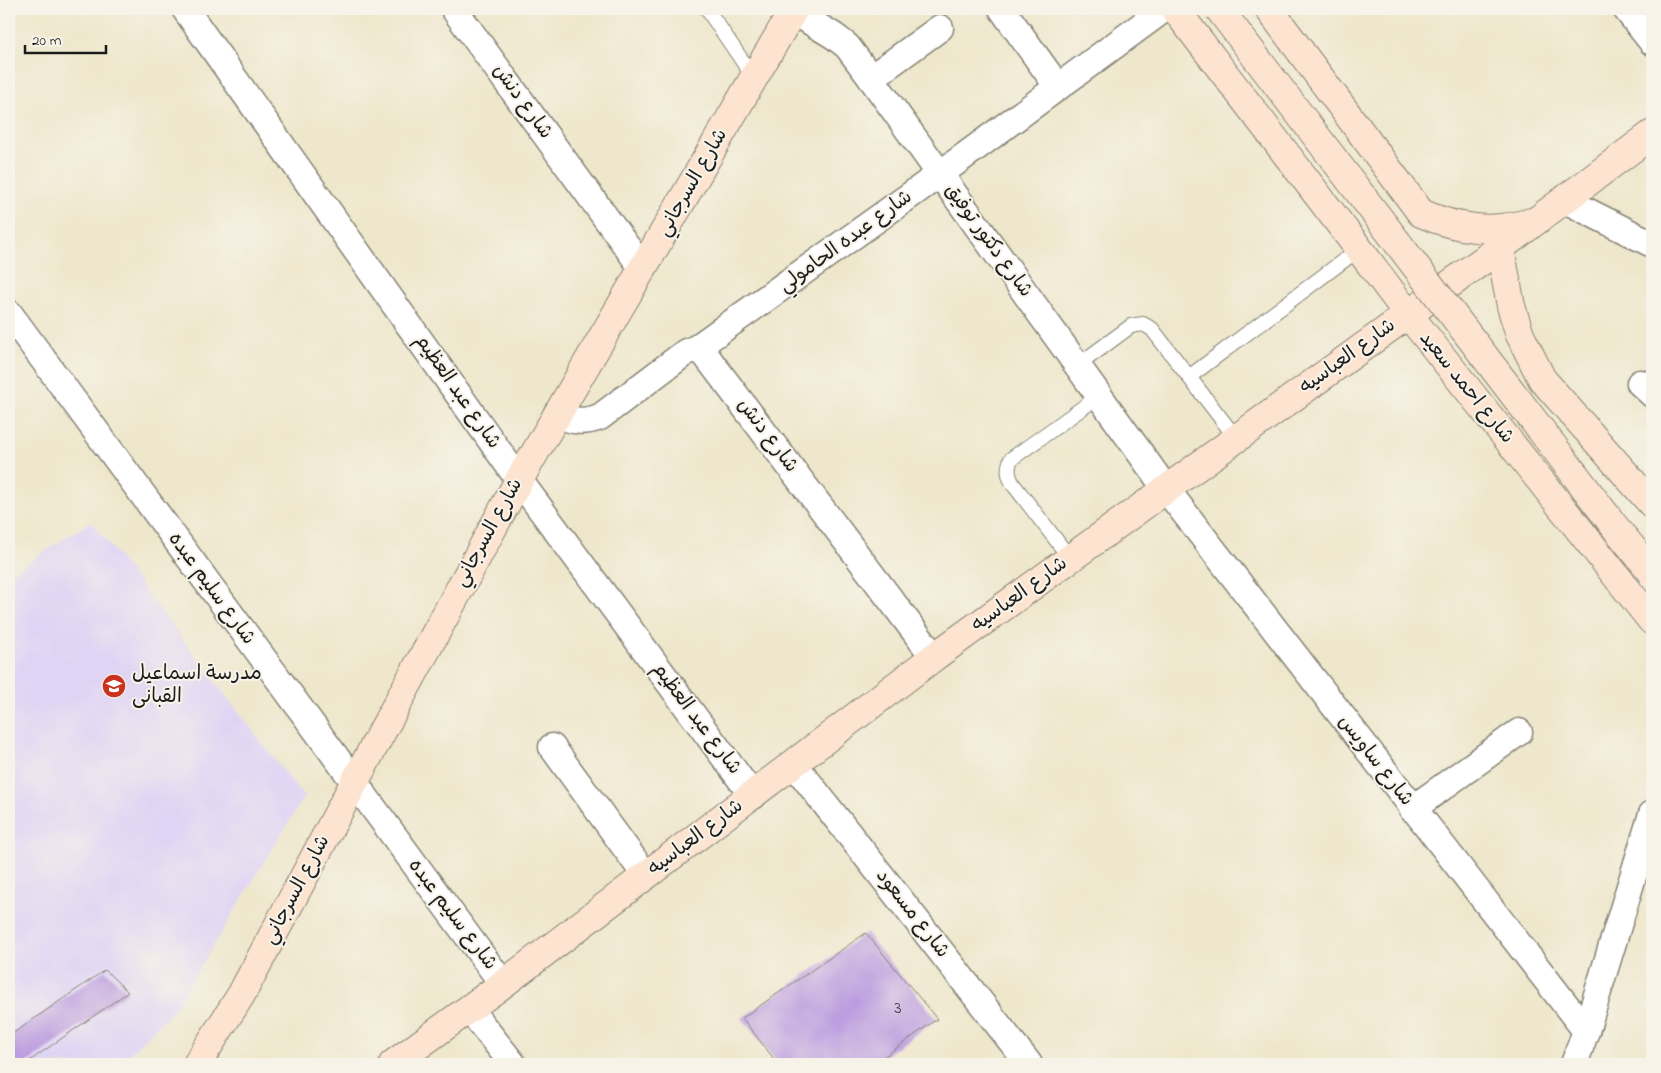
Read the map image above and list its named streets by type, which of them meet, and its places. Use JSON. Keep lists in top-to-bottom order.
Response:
{
  "streets": {
    "main road": ["شارع السرجاني", "شارع العباسيه", "شارع احمد سعيد"],
    "street": [
      "شارع دنش",
      "شارع دكتور توفيق",
      "شارع عبده الحامولي",
      "شارع عبد العظيم",
      "شارع سليم عبده",
      "شارع ساويس",
      "شارع مسعود"
    ]
  },
  "crossings": [
    ["شارع دنش", "شارع السرجاني"],
    ["شارع دنش", "شارع عبده الحامولي"],
    ["شارع دنش", "شارع العباسيه"],
    ["شارع السرجاني", "شارع دكتور توفيق"],
    ["شارع السرجاني", "شارع عبد العظيم"],
    ["شارع السرجاني", "شارع سليم عبده"],
    ["شارع دكتور توفيق", "شارع عبده الحامولي"],
    ["شارع دكتور توفيق", "شارع العباسيه"],
    ["شارع دكتور توفيق", "شارع ساويس"],
    ["شارع العباسيه", "شارع احمد سعيد"],
    ["شارع العباسيه", "شارع عبد العظيم"],
    ["شارع العباسيه", "شارع سليم عبده"],
    ["شارع العباسيه", "شارع ساويس"],
    ["شارع العباسيه", "شارع مسعود"]
  ],
  "places": {
    "school or university": ["مدرسة اسماعيل القبانى"]
  },
  "house_numbers": ["3"],
  "scale_bar": "20 m"
}
